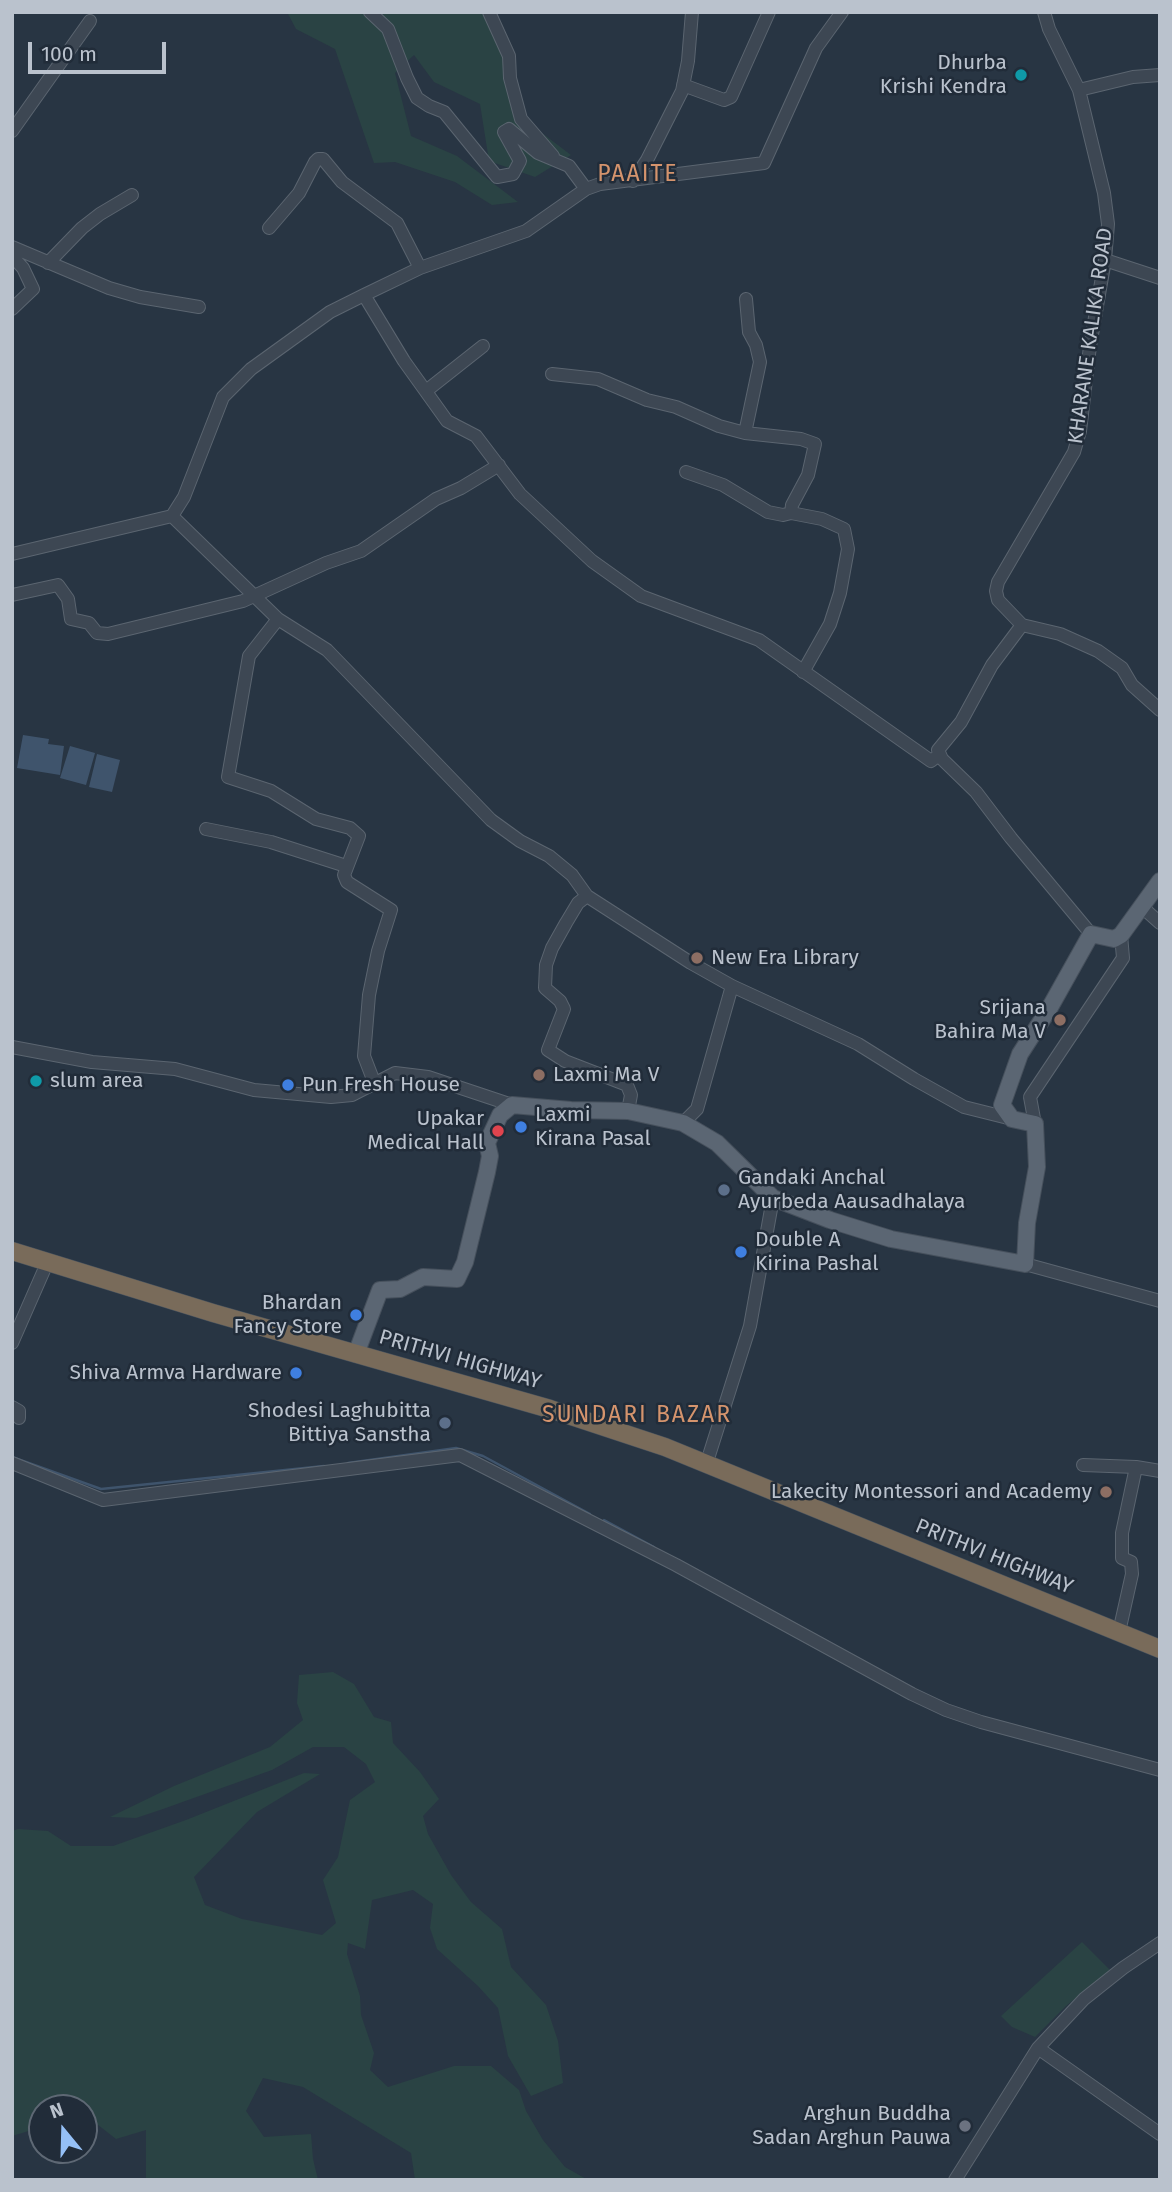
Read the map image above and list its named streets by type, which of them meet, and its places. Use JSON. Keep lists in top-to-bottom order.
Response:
{
  "streets": {
    "highway": ["PRITHVI HIGHWAY"],
    "street": ["KHARANE KALIKA ROAD"]
  },
  "districts": ["PAAITE", "SUNDARI BAZAR"],
  "places": [
    "Dhurba Krishi Kendra",
    "New Era Library",
    "Srijana Bahira Ma V",
    "Laxmi Ma V",
    "slum area",
    "Pun Fresh House",
    "Laxmi Kirana Pasal",
    "Upakar Medical Hall",
    "Gandaki Anchal Ayurbeda Aausadhalaya",
    "Double A Kirina Pashal",
    "Bhardan Fancy Store",
    "Shiva Armva Hardware",
    "Shodesi Laghubitta Bittiya Sanstha",
    "Lakecity Montessori and Academy",
    "Arghun Buddha Sadan Arghun Pauwa"
  ],
  "scale_bar": "100 m",
  "north": "top"
}
